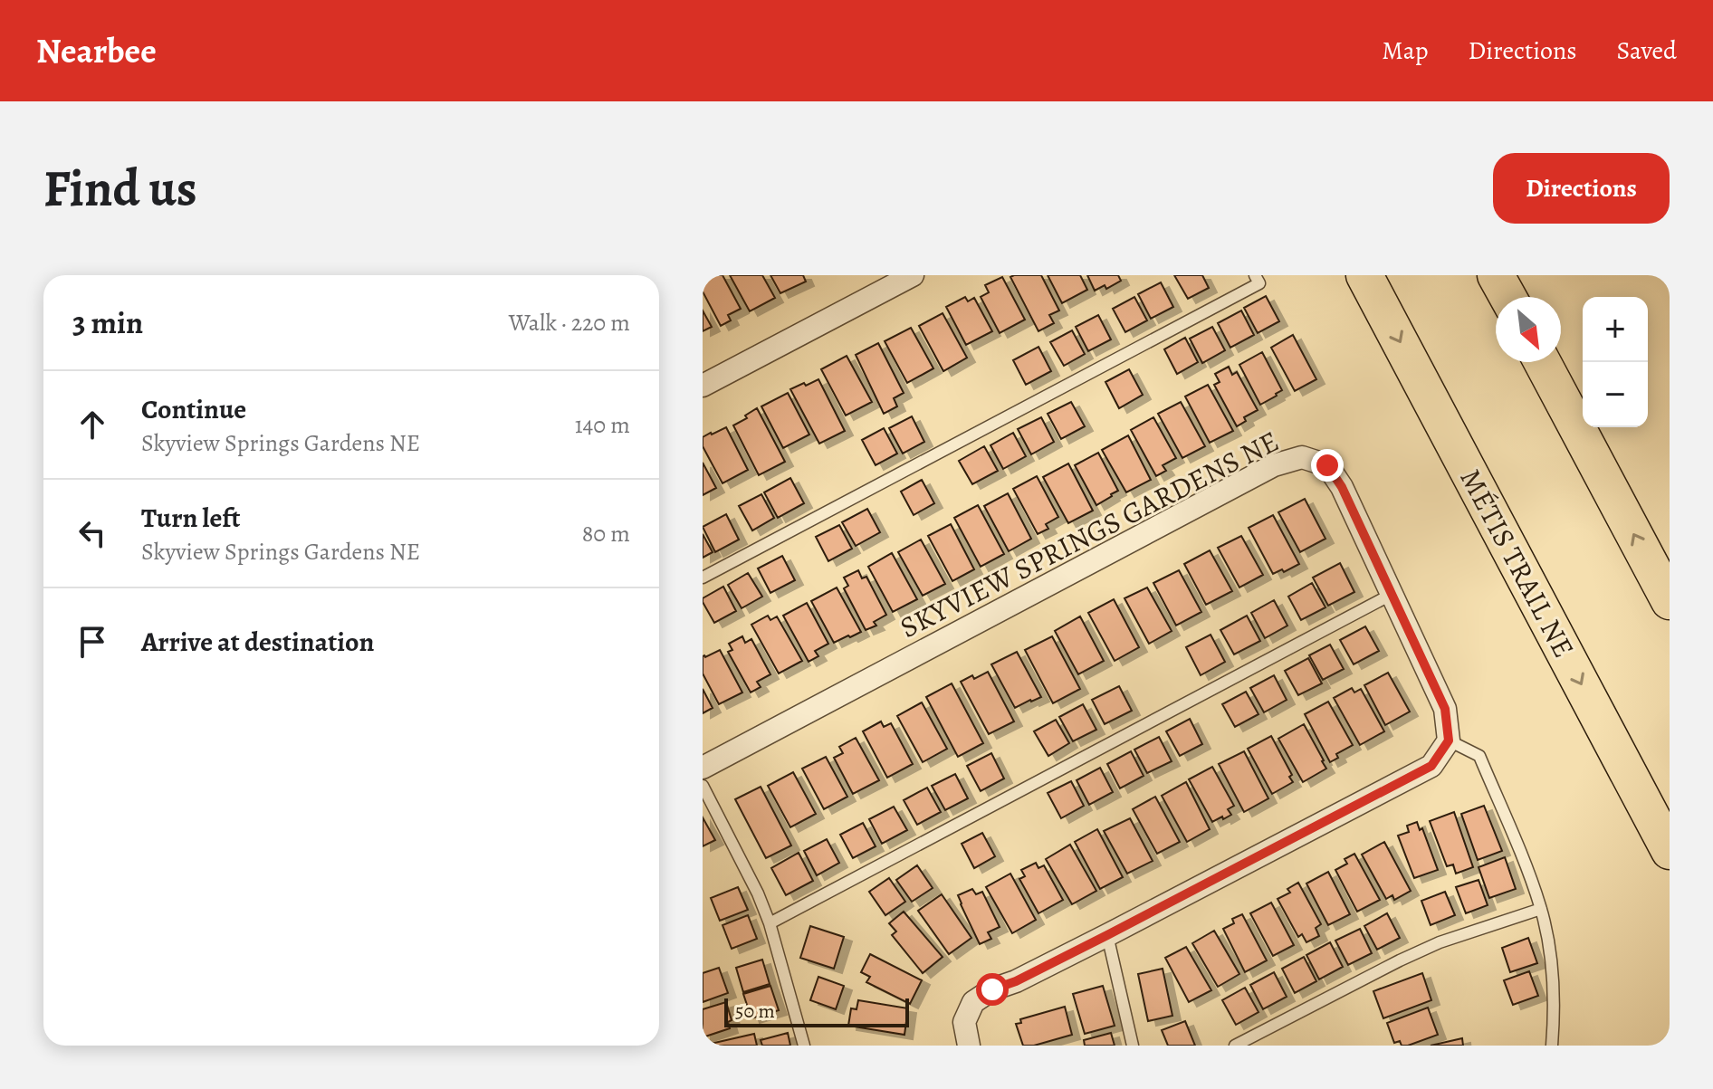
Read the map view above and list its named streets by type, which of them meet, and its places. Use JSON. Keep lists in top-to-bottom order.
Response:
{
  "streets": {
    "main road": ["MÉTIS TRAIL NE"],
    "street": ["SKYVIEW SPRINGS GARDENS NE"]
  },
  "scale_bar": "50 m",
  "north": "bottom right",
  "page": {
    "header": "Nearbee",
    "nav": ["Map", "Directions", "Saved"],
    "buttons": "Directions",
    "title": "Find us",
    "heading": ["3 min", "Walk · 220 m"],
    "map_buttons": ["+", "−"],
    "list": [
      ["Continue", "Skyview Springs Gardens NE", "140 m"],
      ["Turn left", "Skyview Springs Gardens NE", "80 m"],
      "Arrive at destination"
    ],
    "scale": "50 m"
  }
}
